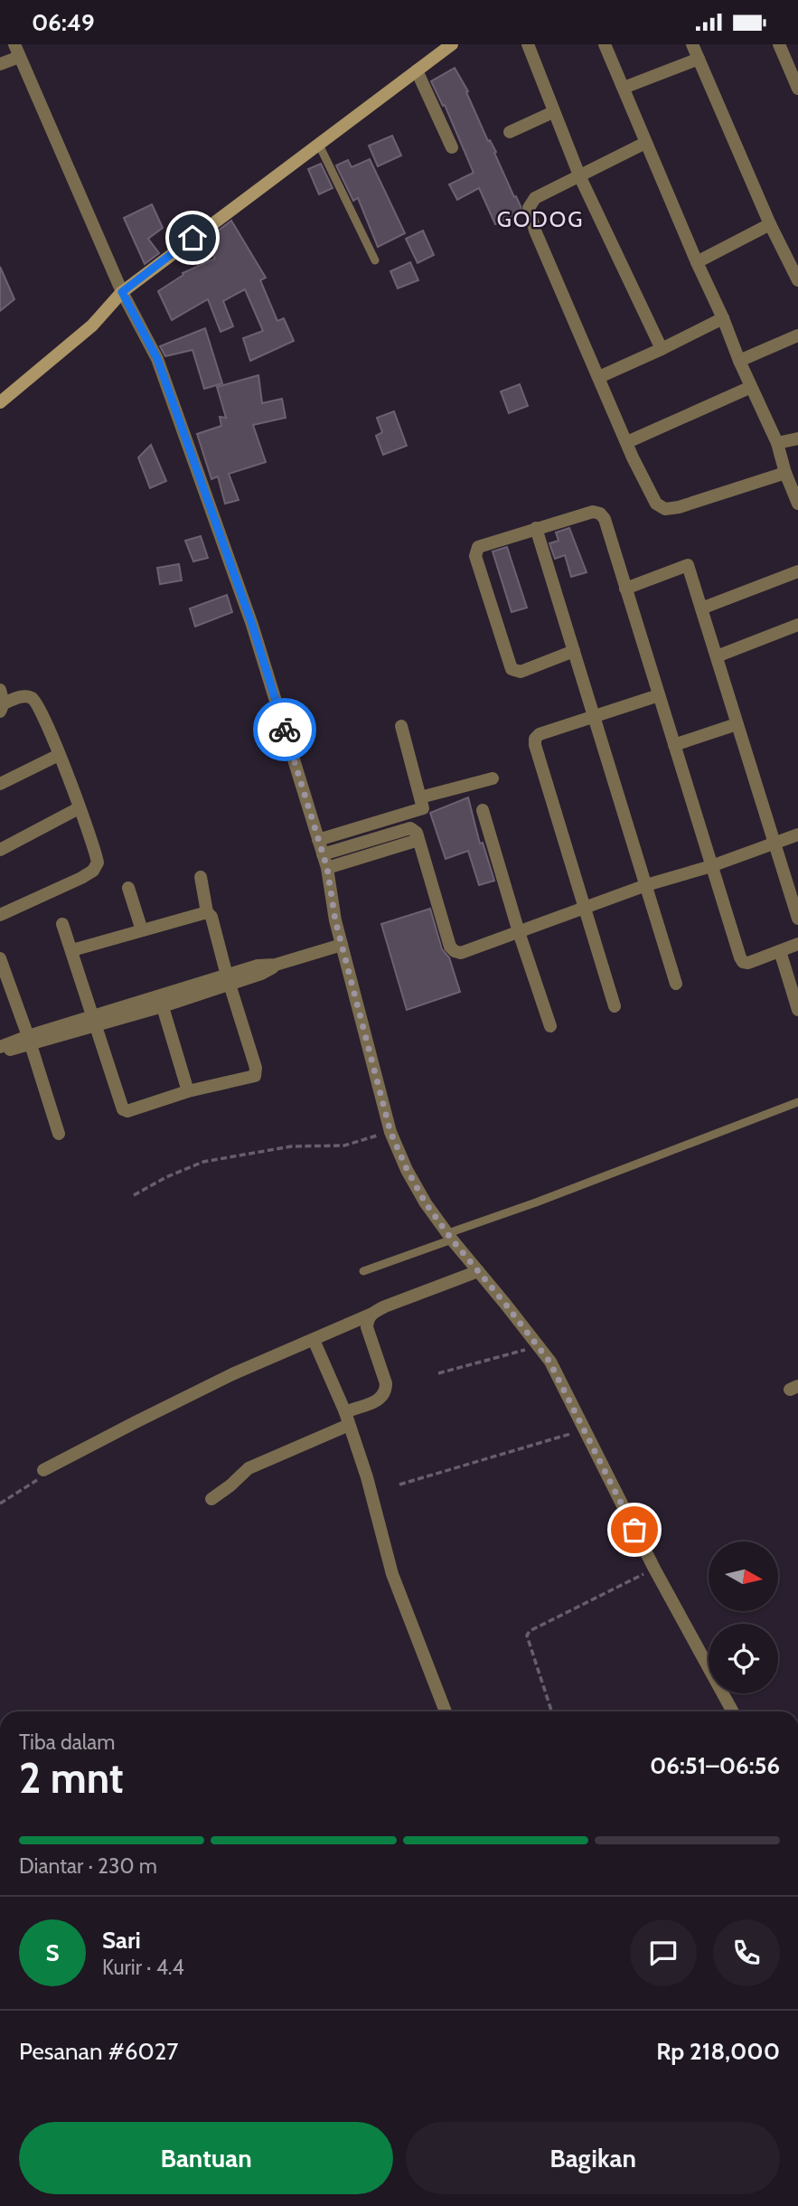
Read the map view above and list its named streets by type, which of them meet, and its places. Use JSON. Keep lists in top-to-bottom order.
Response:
{
  "districts": ["GODOG"],
  "north": "right",
  "page": {
    "status": "06:49",
    "heading": ["2 mnt", "Tiba dalam", "06:51–06:56"],
    "panel": [
      "Sari",
      "Kurir · 4.4",
      "Pesanan #6027",
      "Rp 218,000"
    ],
    "bar": "Diantar · 230 m",
    "round": "S",
    "buttons": ["Bantuan", "Bagikan"]
  }
}
